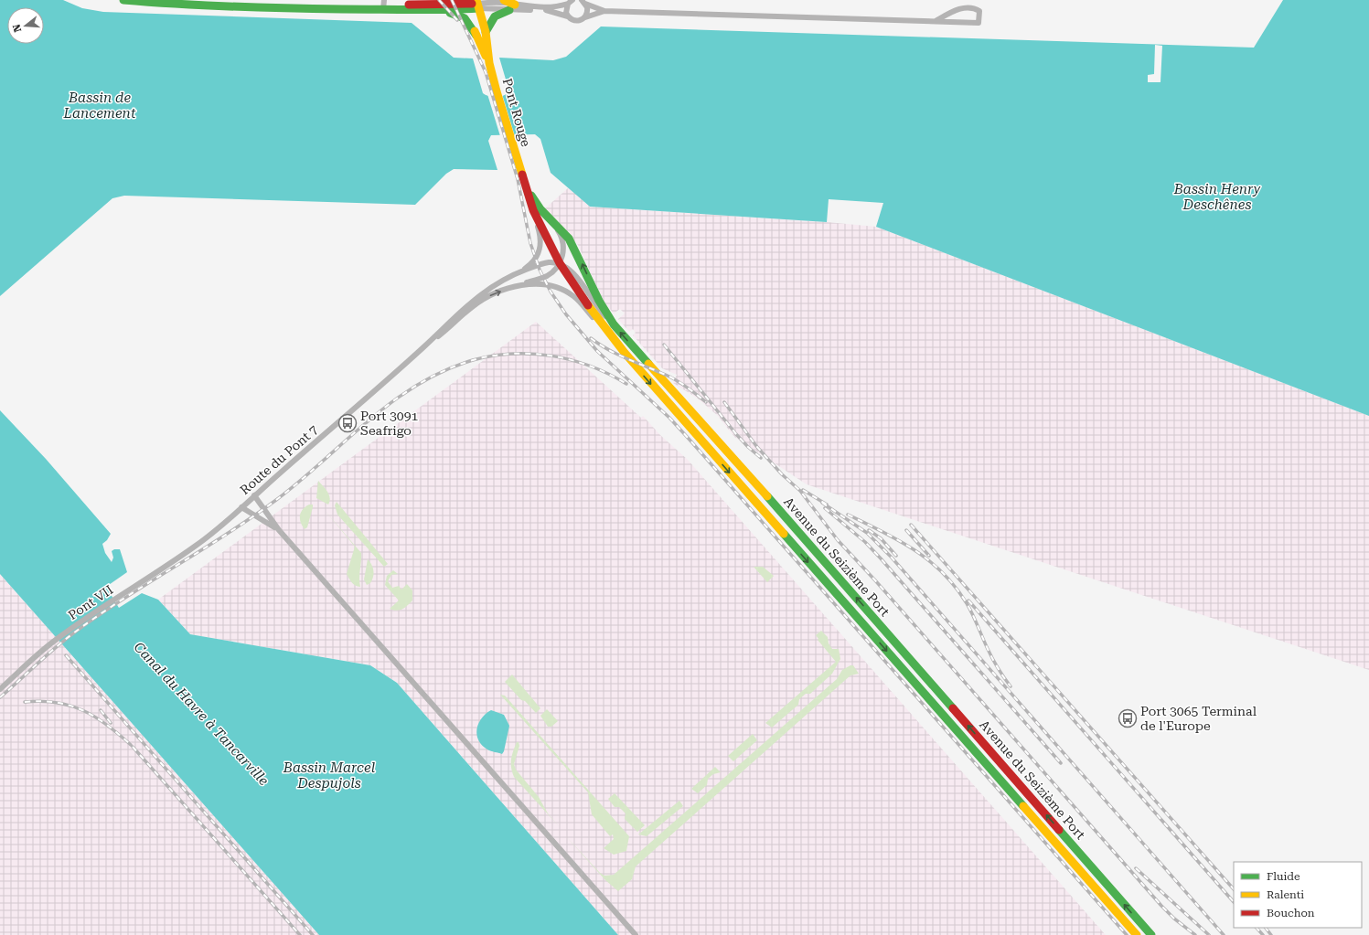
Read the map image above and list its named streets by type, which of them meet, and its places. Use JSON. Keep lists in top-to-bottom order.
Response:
{
  "streets": {
    "main road": ["Pont Rouge", "Avenue du Seizième Port"],
    "street": ["Route du Pont 7", "Pont VII"]
  },
  "crossings": [
    ["Pont Rouge", "Avenue du Seizième Port"],
    ["Route du Pont 7", "Pont VII"]
  ],
  "water": [
    "Bassin de Lancement",
    "Bassin Henry Deschênes",
    "Canal du Havre à Tancarville",
    "Bassin Marcel Despujols"
  ],
  "places": {
    "bus stop": ["Port 3091 Seafrigo", "Port 3065 Terminal de l'Europe"]
  },
  "legend": ["Fluide", "Ralenti", "Bouchon"],
  "north": "left"
}
